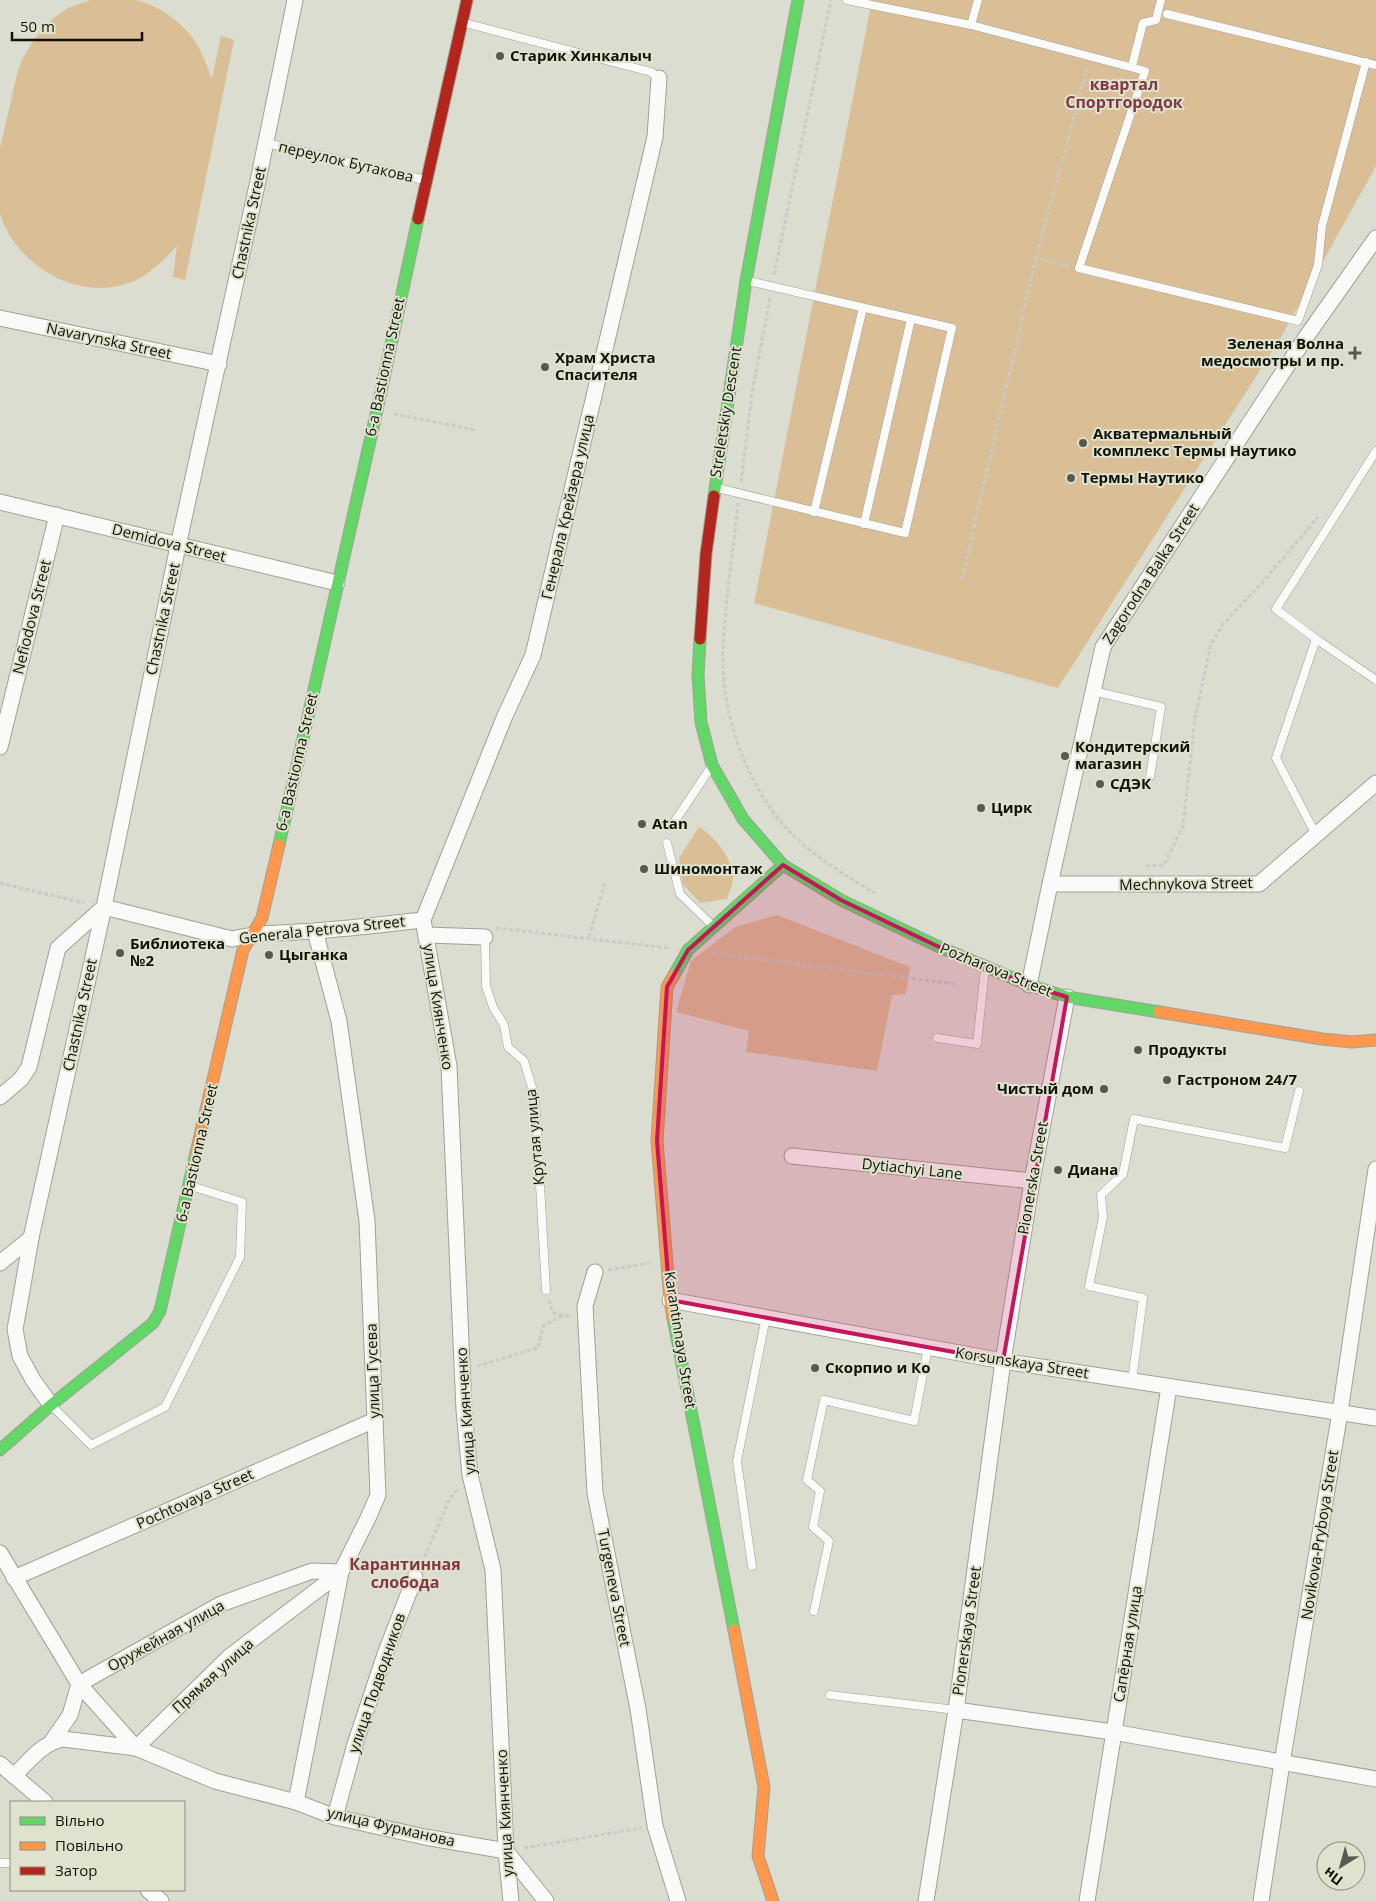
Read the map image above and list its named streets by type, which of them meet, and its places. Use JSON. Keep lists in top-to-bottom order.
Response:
{
  "streets": {
    "main road": [
      "6-a Bastionna Street",
      "Streletskiy Descent",
      "Pozharova Street",
      "Karantinnaya Street"
    ],
    "street": [
      "Chastnika Street",
      "Navarynska Street",
      "Генерала Крейзера улица",
      "Demidova Street",
      "Zagorodna Balka Street",
      "Nefiodova Street",
      "Mechnykova Street",
      "Generala Petrova Street",
      "улица Киянченко",
      "Dytiachyi Lane",
      "Pionerska Street",
      "Korsunskaya Street",
      "улица Гусева",
      "Pochtovaya Street",
      "Novikova-Pryboya Street",
      "Turgeneva Street",
      "Pionerskaya Street",
      "Оружейная улица",
      "Сапёрная улица",
      "Прямая улица",
      "улица Подводников",
      "улица Фурманова"
    ],
    "lane": ["переулок Бутакова", "Крутая улица"]
  },
  "crossings": [
    ["переулок Бутакова", "Chastnika Street"],
    ["переулок Бутакова", "6-a Bastionna Street"],
    ["Chastnika Street", "Navarynska Street"],
    ["Chastnika Street", "6-a Bastionna Street"],
    ["Chastnika Street", "Demidova Street"],
    ["Chastnika Street", "Generala Petrova Street"],
    ["6-a Bastionna Street", "Demidova Street"],
    ["6-a Bastionna Street", "Generala Petrova Street"],
    ["Streletskiy Descent", "Pozharova Street"],
    ["Генерала Крейзера улица", "Generala Petrova Street"],
    ["Генерала Крейзера улица", "улица Киянченко"],
    ["Demidova Street", "Nefiodova Street"],
    ["Zagorodna Balka Street", "Mechnykova Street"],
    ["Zagorodna Balka Street", "Pozharova Street"],
    ["Generala Petrova Street", "улица Киянченко"],
    ["Generala Petrova Street", "Крутая улица"],
    ["Generala Petrova Street", "улица Гусева"],
    ["Pozharova Street", "Pionerska Street"],
    ["Pozharova Street", "Karantinnaya Street"],
    ["улица Киянченко", "улица Фурманова"],
    ["Dytiachyi Lane", "Pionerska Street"],
    ["Pionerska Street", "Korsunskaya Street"],
    ["Pionerska Street", "Pionerskaya Street"],
    ["Karantinnaya Street", "Korsunskaya Street"],
    ["Korsunskaya Street", "Novikova-Pryboya Street"],
    ["Korsunskaya Street", "Pionerskaya Street"],
    ["Korsunskaya Street", "Сапёрная улица"],
    ["улица Гусева", "Pochtovaya Street"],
    ["улица Гусева", "Оружейная улица"],
    ["улица Гусева", "Прямая улица"],
    ["улица Гусева", "улица Фурманова"],
    ["Pochtovaya Street", "улица Фурманова"],
    ["Оружейная улица", "Прямая улица"],
    ["Оружейная улица", "улица Фурманова"],
    ["Прямая улица", "улица Фурманова"],
    ["улица Подводников", "улица Фурманова"]
  ],
  "districts": ["квартал Спортгородок", "Карантинная слобода"],
  "places": {
    "other": [
      "Старик Хинкалыч",
      "Храм Христа Спасителя",
      "Акватермальный комплекс Термы Наутико",
      "Термы Наутико",
      "Кондитерский магазин",
      "СДЭК",
      "Цирк",
      "Atan",
      "Шиномонтаж",
      "Библиотека №2",
      "Цыганка",
      "Продукты",
      "Гастроном 24/7",
      "Чистый дом",
      "Диана",
      "Скорпио и Ко"
    ],
    "health": ["Зеленая Волна медосмотры и пр."]
  },
  "legend": ["Вільно", "Повільно", "Затор"],
  "scale_bar": "50 m",
  "north": "bottom left"
}
